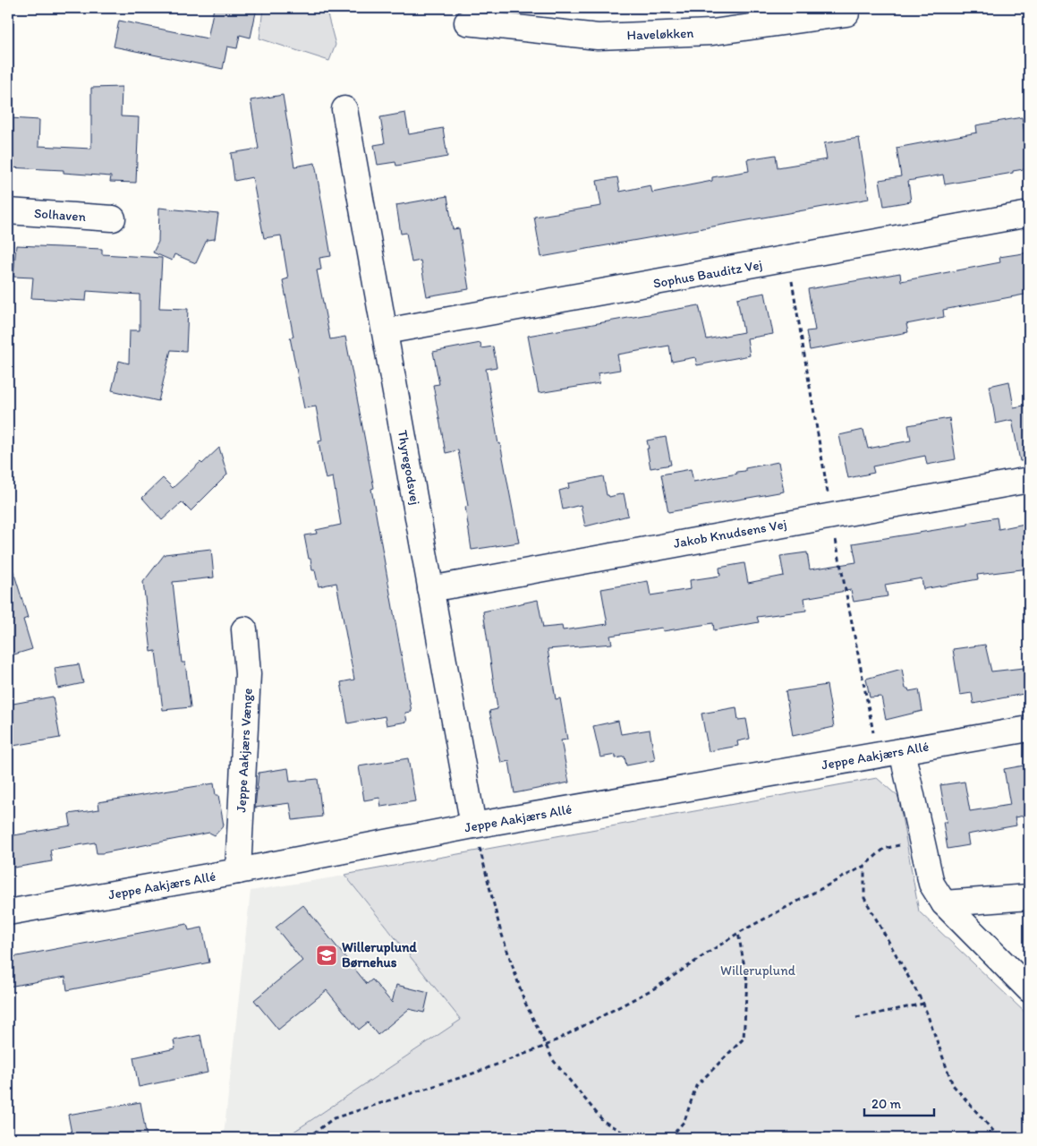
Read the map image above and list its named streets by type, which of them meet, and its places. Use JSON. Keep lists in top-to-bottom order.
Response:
{
  "streets": {
    "street": [
      "Haveløkken",
      "Solhaven",
      "Sophus Bauditz Vej",
      "Thyregodsvej",
      "Jakob Knudsens Vej",
      "Jeppe Aakjærs Vænge",
      "Jeppe Aakjærs Allé"
    ]
  },
  "crossings": [
    ["Sophus Bauditz Vej", "Thyregodsvej"],
    ["Thyregodsvej", "Jakob Knudsens Vej"],
    ["Thyregodsvej", "Jeppe Aakjærs Allé"],
    ["Jeppe Aakjærs Vænge", "Jeppe Aakjærs Allé"]
  ],
  "parks": ["Willeruplund"],
  "places": {
    "school or university": ["Willeruplund Børnehus"]
  },
  "scale_bar": "20 m"
}
